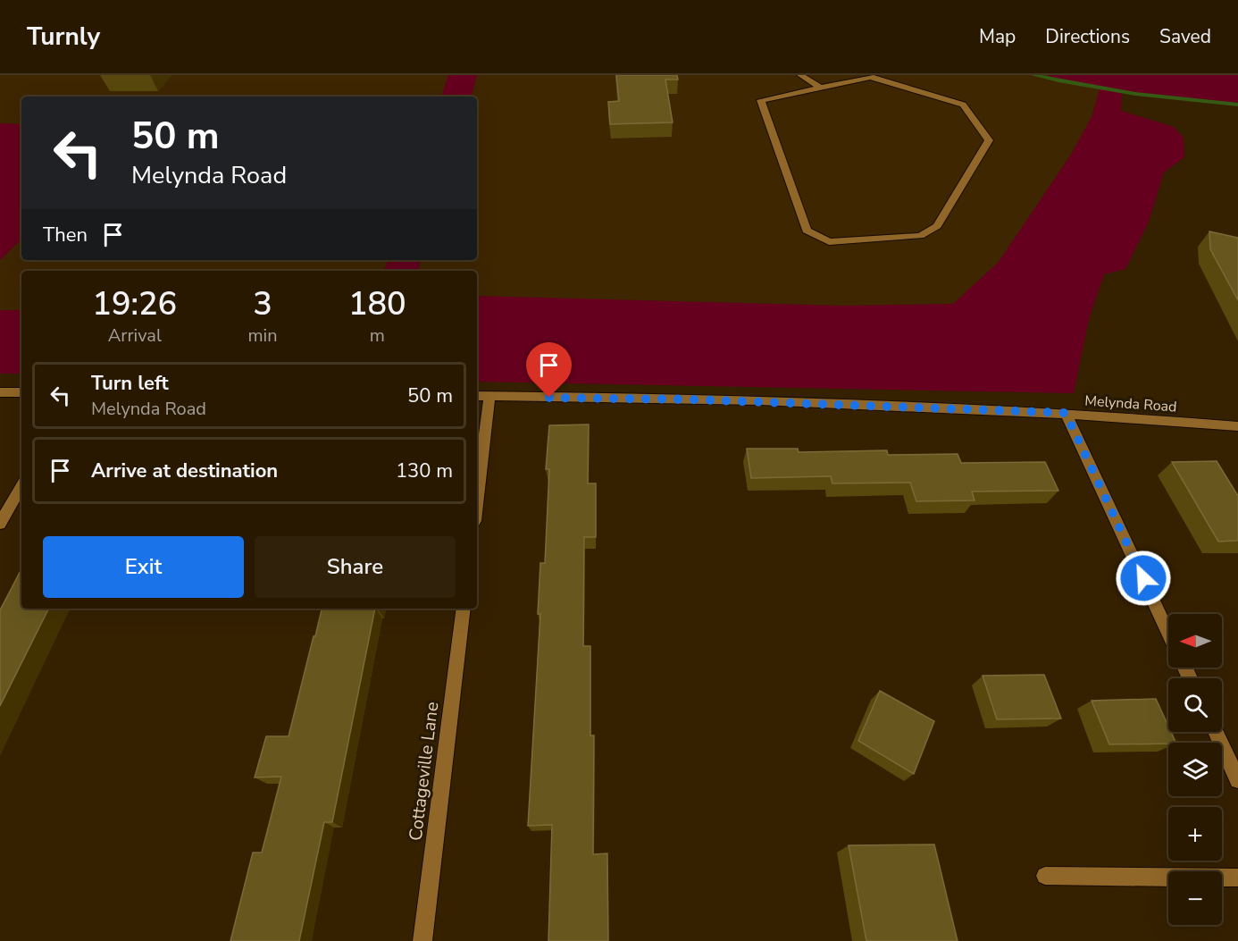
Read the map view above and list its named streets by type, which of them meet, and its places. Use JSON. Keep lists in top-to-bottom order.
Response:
{
  "streets": {
    "street": ["Melynda Road", "Cottageville Lane"]
  },
  "north": "left",
  "page": {
    "header": "Turnly",
    "nav": ["Map", "Directions", "Saved"],
    "turn": ["50 m", "Melynda Road"],
    "then": "Then",
    "eta": [
      "19:26",
      "Arrival",
      "3",
      "min",
      "180",
      "m"
    ],
    "list": [
      {
        "name": "Turn left",
        "note": "Melynda Road",
        "value": "50 m"
      },
      {
        "name": "Arrive at destination",
        "value": "130 m"
      }
    ],
    "buttons": ["Exit", "Share"],
    "map_buttons": ["+", "−"]
  }
}
